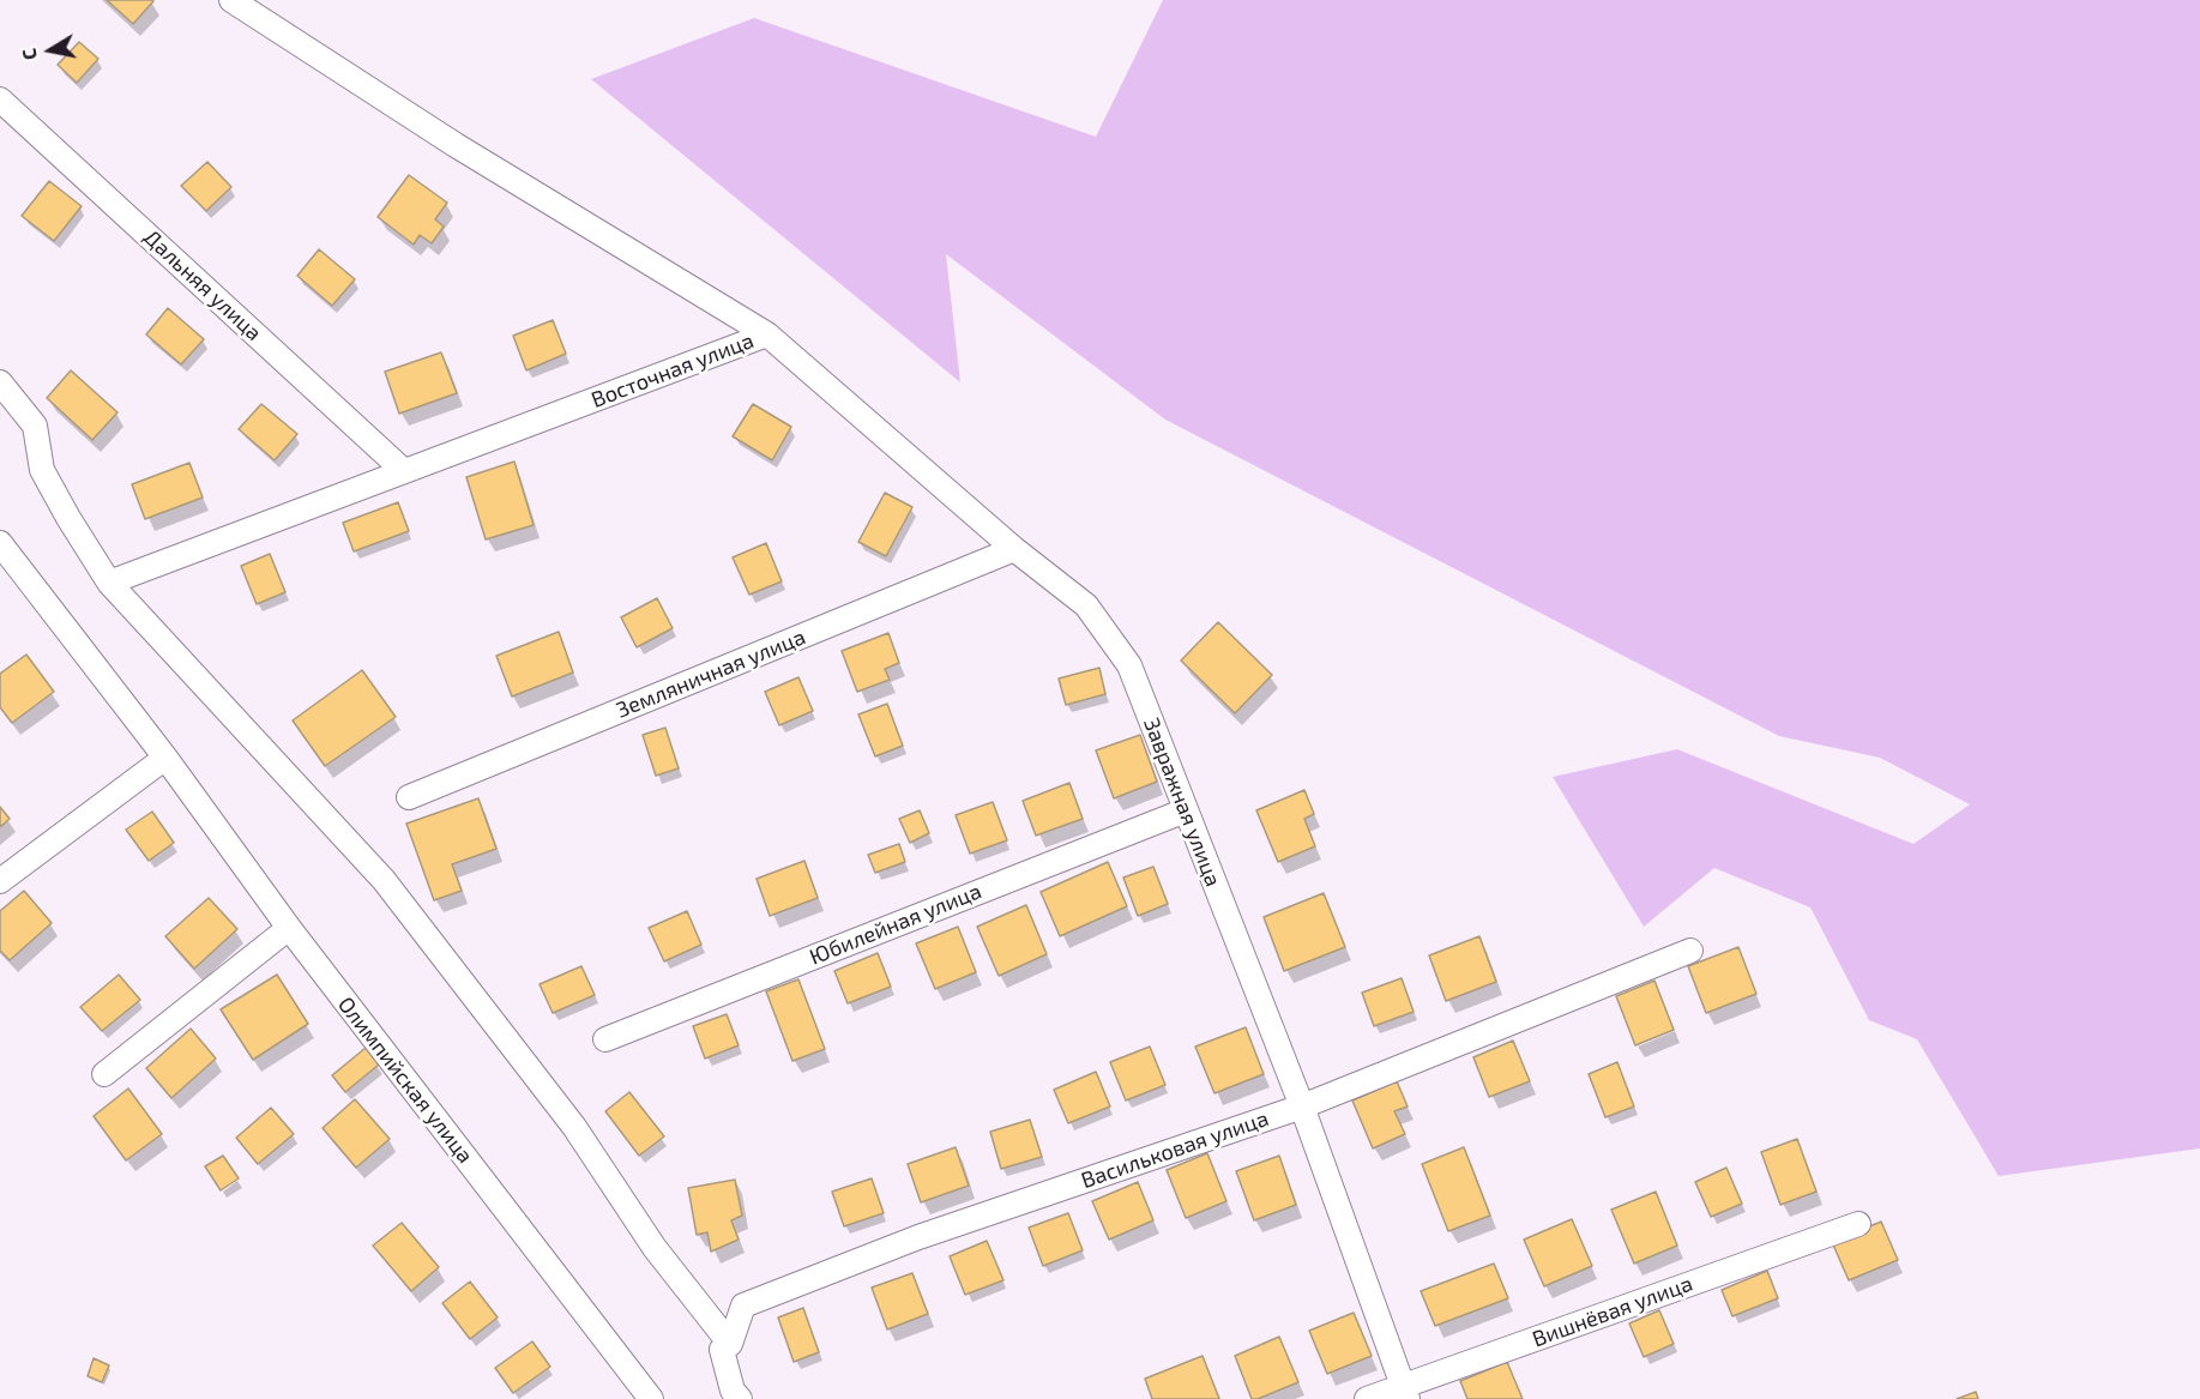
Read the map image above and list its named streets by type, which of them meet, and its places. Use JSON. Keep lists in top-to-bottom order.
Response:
{
  "streets": {
    "street": [
      "Дальняя улица",
      "Восточная улица",
      "Земляничная улица",
      "Завражная улица",
      "Юбилейная улица",
      "Олимпийская улица",
      "Васильковая улица",
      "Вишнёвая улица"
    ]
  },
  "crossings": [
    ["Дальняя улица", "Восточная улица"],
    ["Восточная улица", "Завражная улица"],
    ["Земляничная улица", "Завражная улица"],
    ["Завражная улица", "Юбилейная улица"],
    ["Завражная улица", "Васильковая улица"],
    ["Завражная улица", "Вишнёвая улица"]
  ],
  "north": "left"
}
